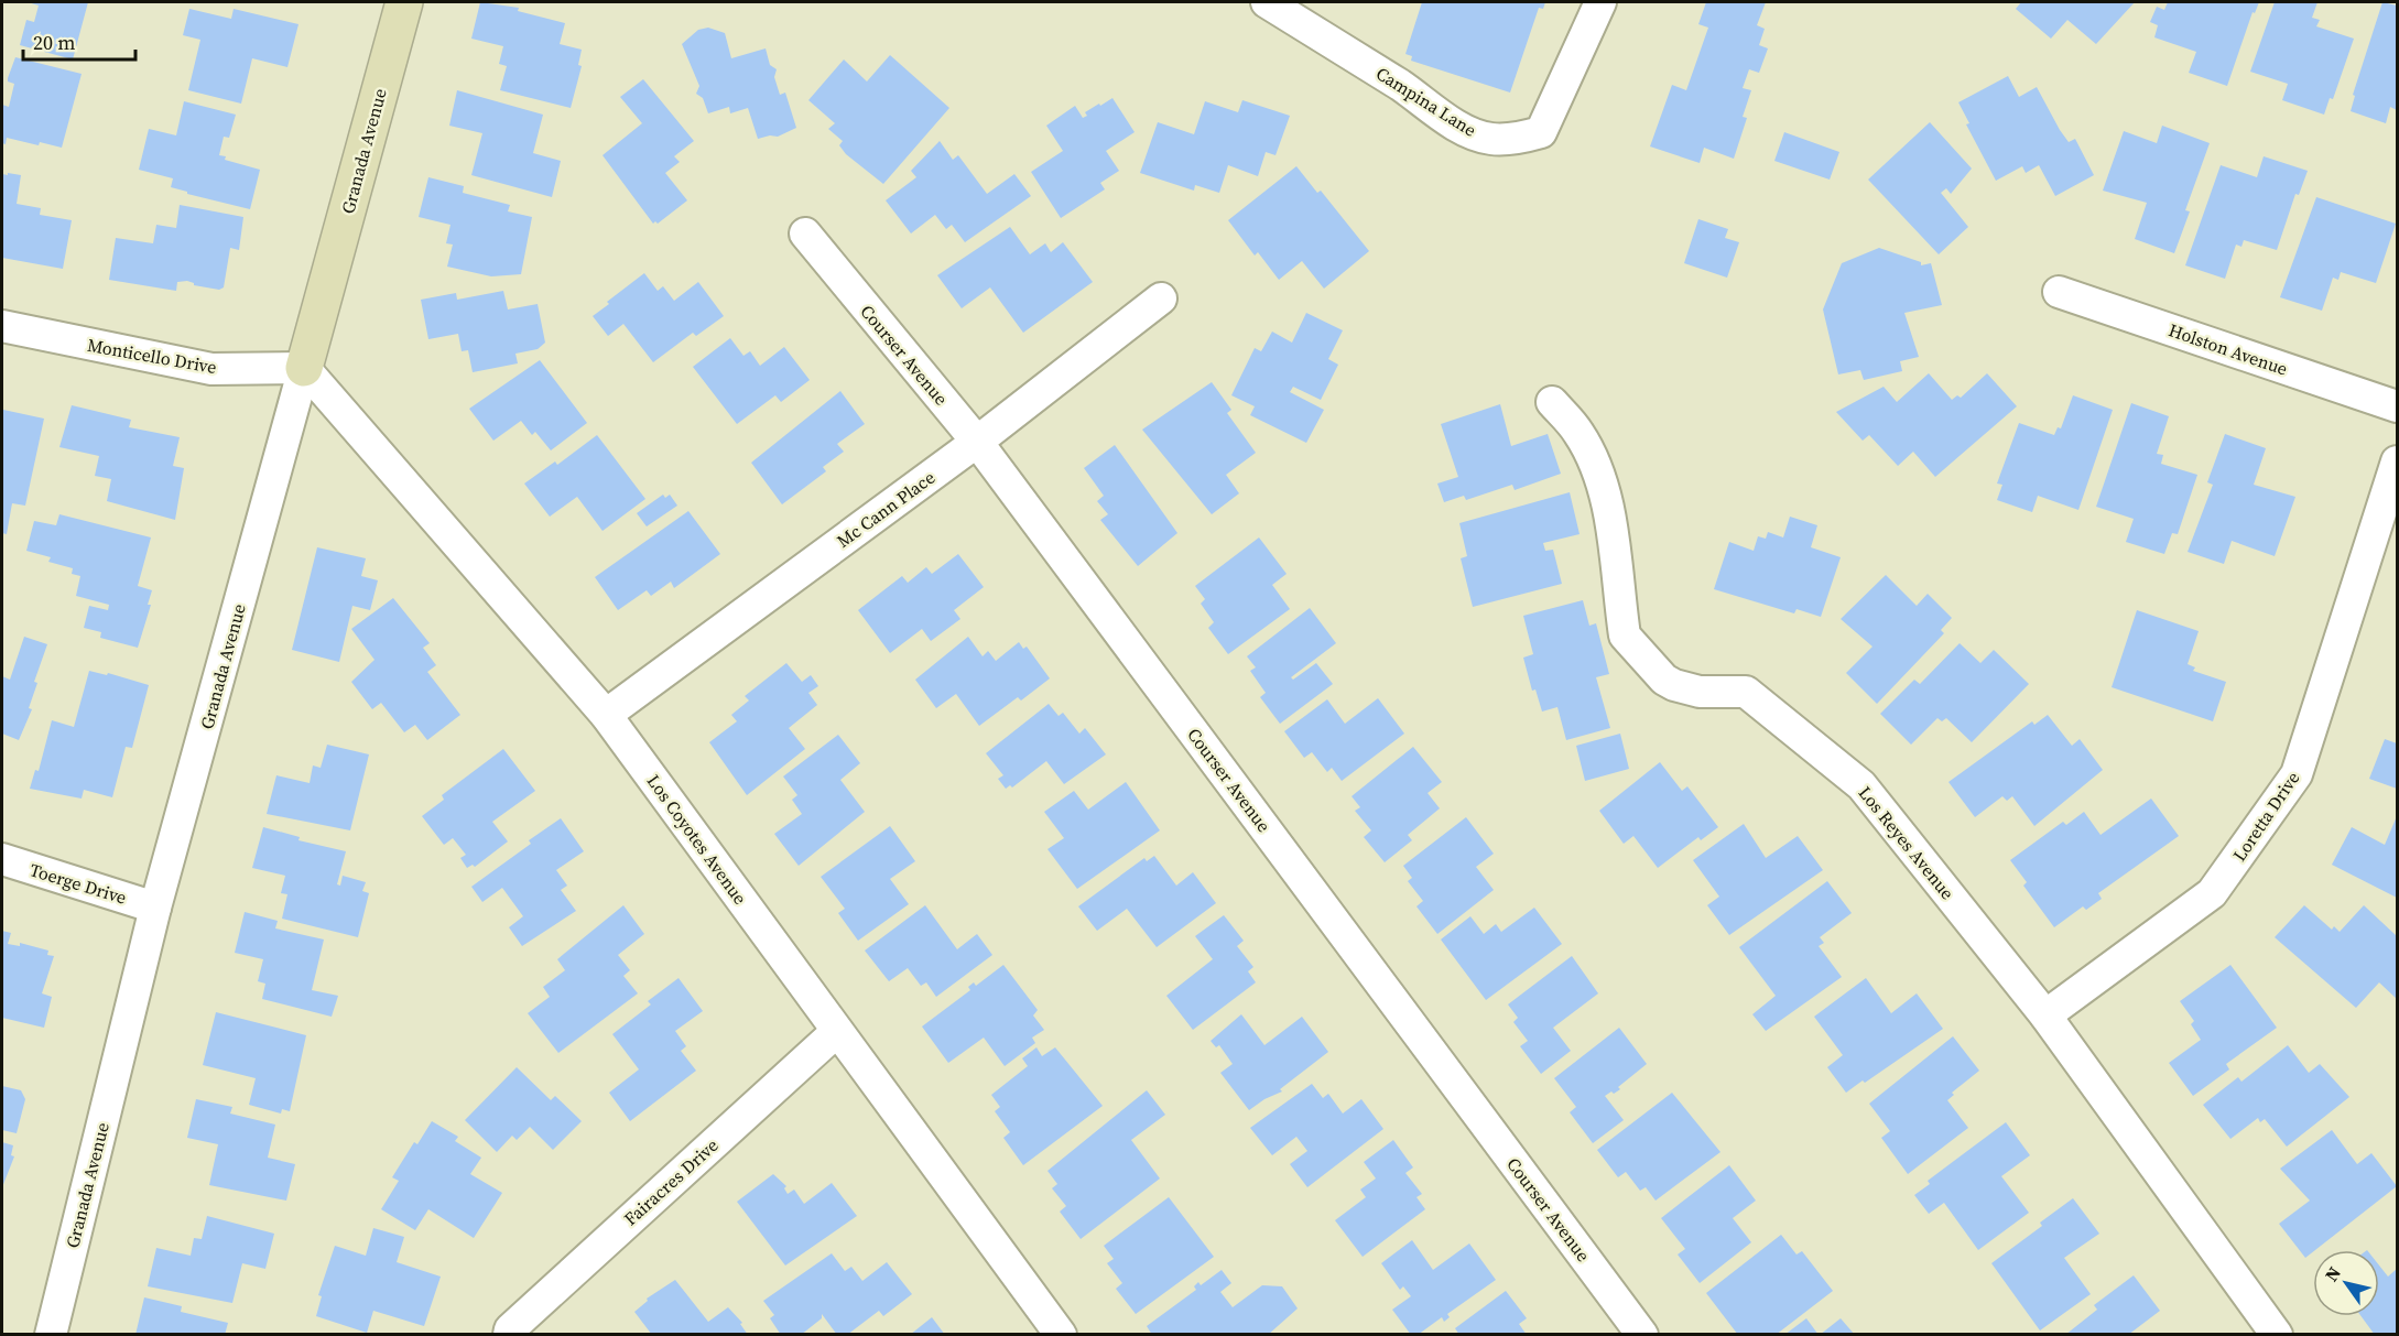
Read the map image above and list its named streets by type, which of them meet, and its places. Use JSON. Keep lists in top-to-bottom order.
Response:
{
  "streets": {
    "street": [
      "Campina Lane",
      "Granada Avenue",
      "Holston Avenue",
      "Courser Avenue",
      "Monticello Drive",
      "Mc Cann Place",
      "Loretta Drive",
      "Los Coyotes Avenue",
      "Los Reyes Avenue",
      "Toerge Drive",
      "Fairacres Drive"
    ]
  },
  "crossings": [
    ["Granada Avenue", "Monticello Drive"],
    ["Granada Avenue", "Los Coyotes Avenue"],
    ["Granada Avenue", "Toerge Drive"],
    ["Courser Avenue", "Mc Cann Place"],
    ["Monticello Drive", "Los Coyotes Avenue"],
    ["Mc Cann Place", "Los Coyotes Avenue"],
    ["Loretta Drive", "Los Reyes Avenue"],
    ["Los Coyotes Avenue", "Fairacres Drive"]
  ],
  "scale_bar": "20 m",
  "north": "top left"
}
